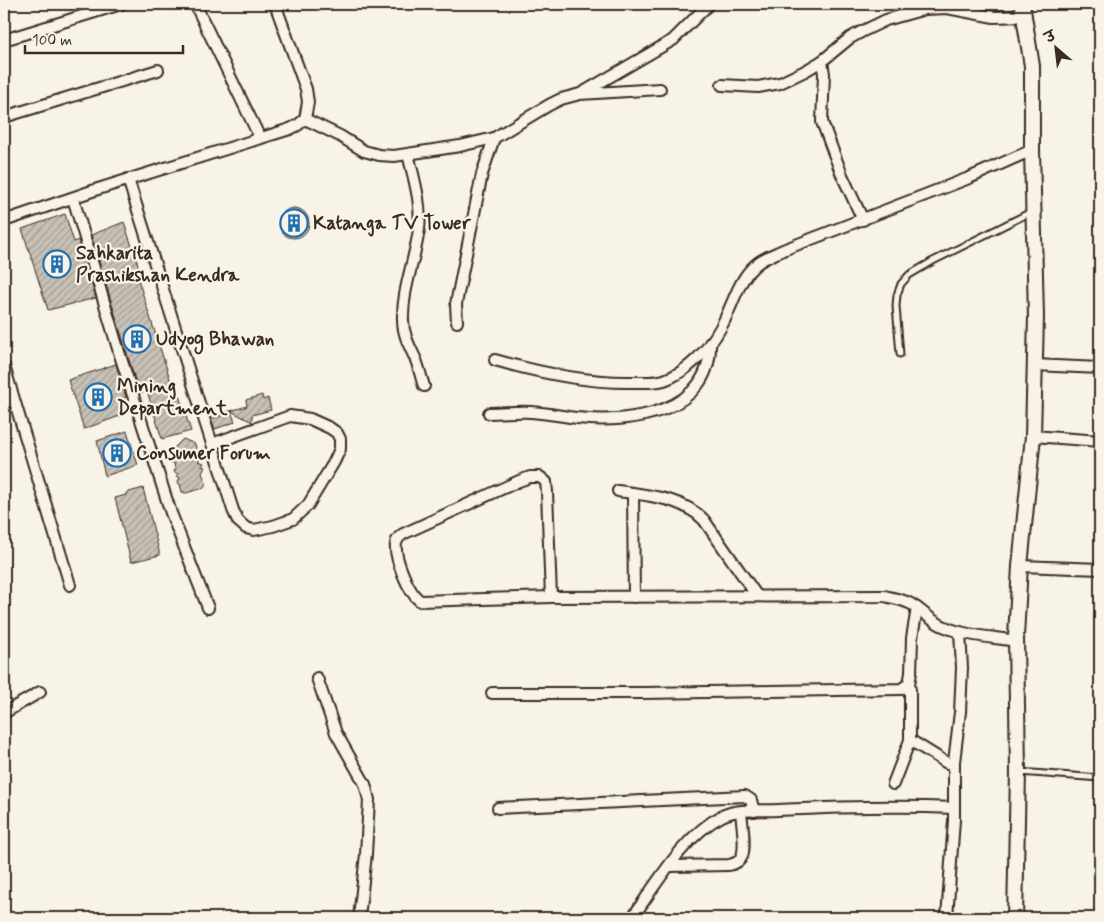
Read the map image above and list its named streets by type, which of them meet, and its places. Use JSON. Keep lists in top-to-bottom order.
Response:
{
  "places": {
    "building": [
      "Katanga TV Tower",
      "Sahkarita Prashikshan Kendra",
      "Udyog Bhawan",
      "Mining Department",
      "Consumer Forum"
    ]
  },
  "scale_bar": "100 m",
  "north": "top left"
}
